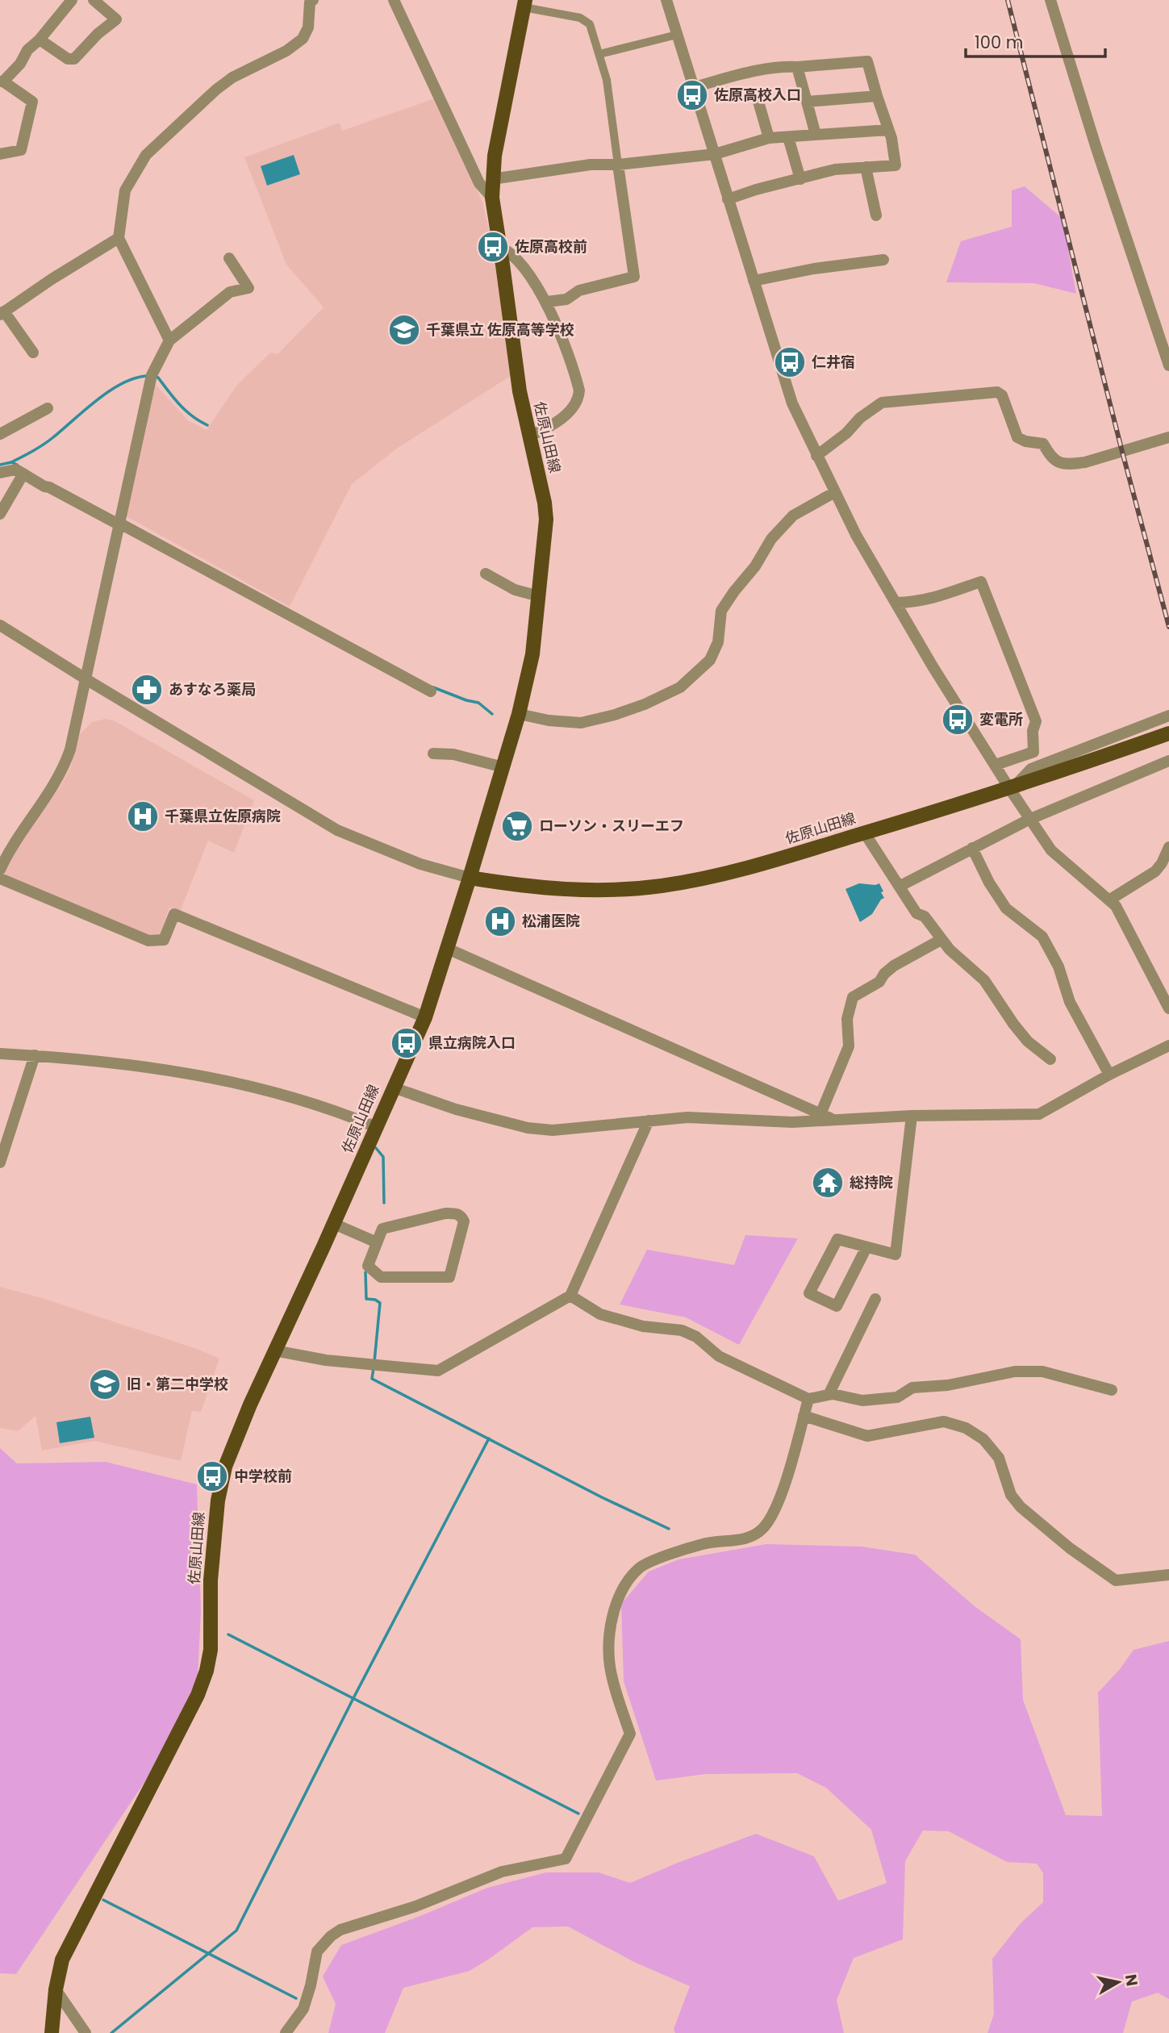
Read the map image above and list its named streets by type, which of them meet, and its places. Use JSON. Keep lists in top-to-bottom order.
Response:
{
  "streets": {
    "main road": ["佐原山田線"]
  },
  "places": {
    "bus stop": [
      "佐原高校入口",
      "佐原高校前",
      "仁井宿",
      "変電所",
      "県立病院入口",
      "中学校前"
    ],
    "school or university": ["千葉県立 佐原高等学校", "旧・第二中学校"],
    "pharmacy": ["あすなろ薬局"],
    "hospital": ["千葉県立佐原病院", "松浦医院"],
    "supermarket": ["ローソン・スリーエフ"],
    "temple": ["総持院"]
  },
  "scale_bar": "100 m",
  "north": "right"
}
